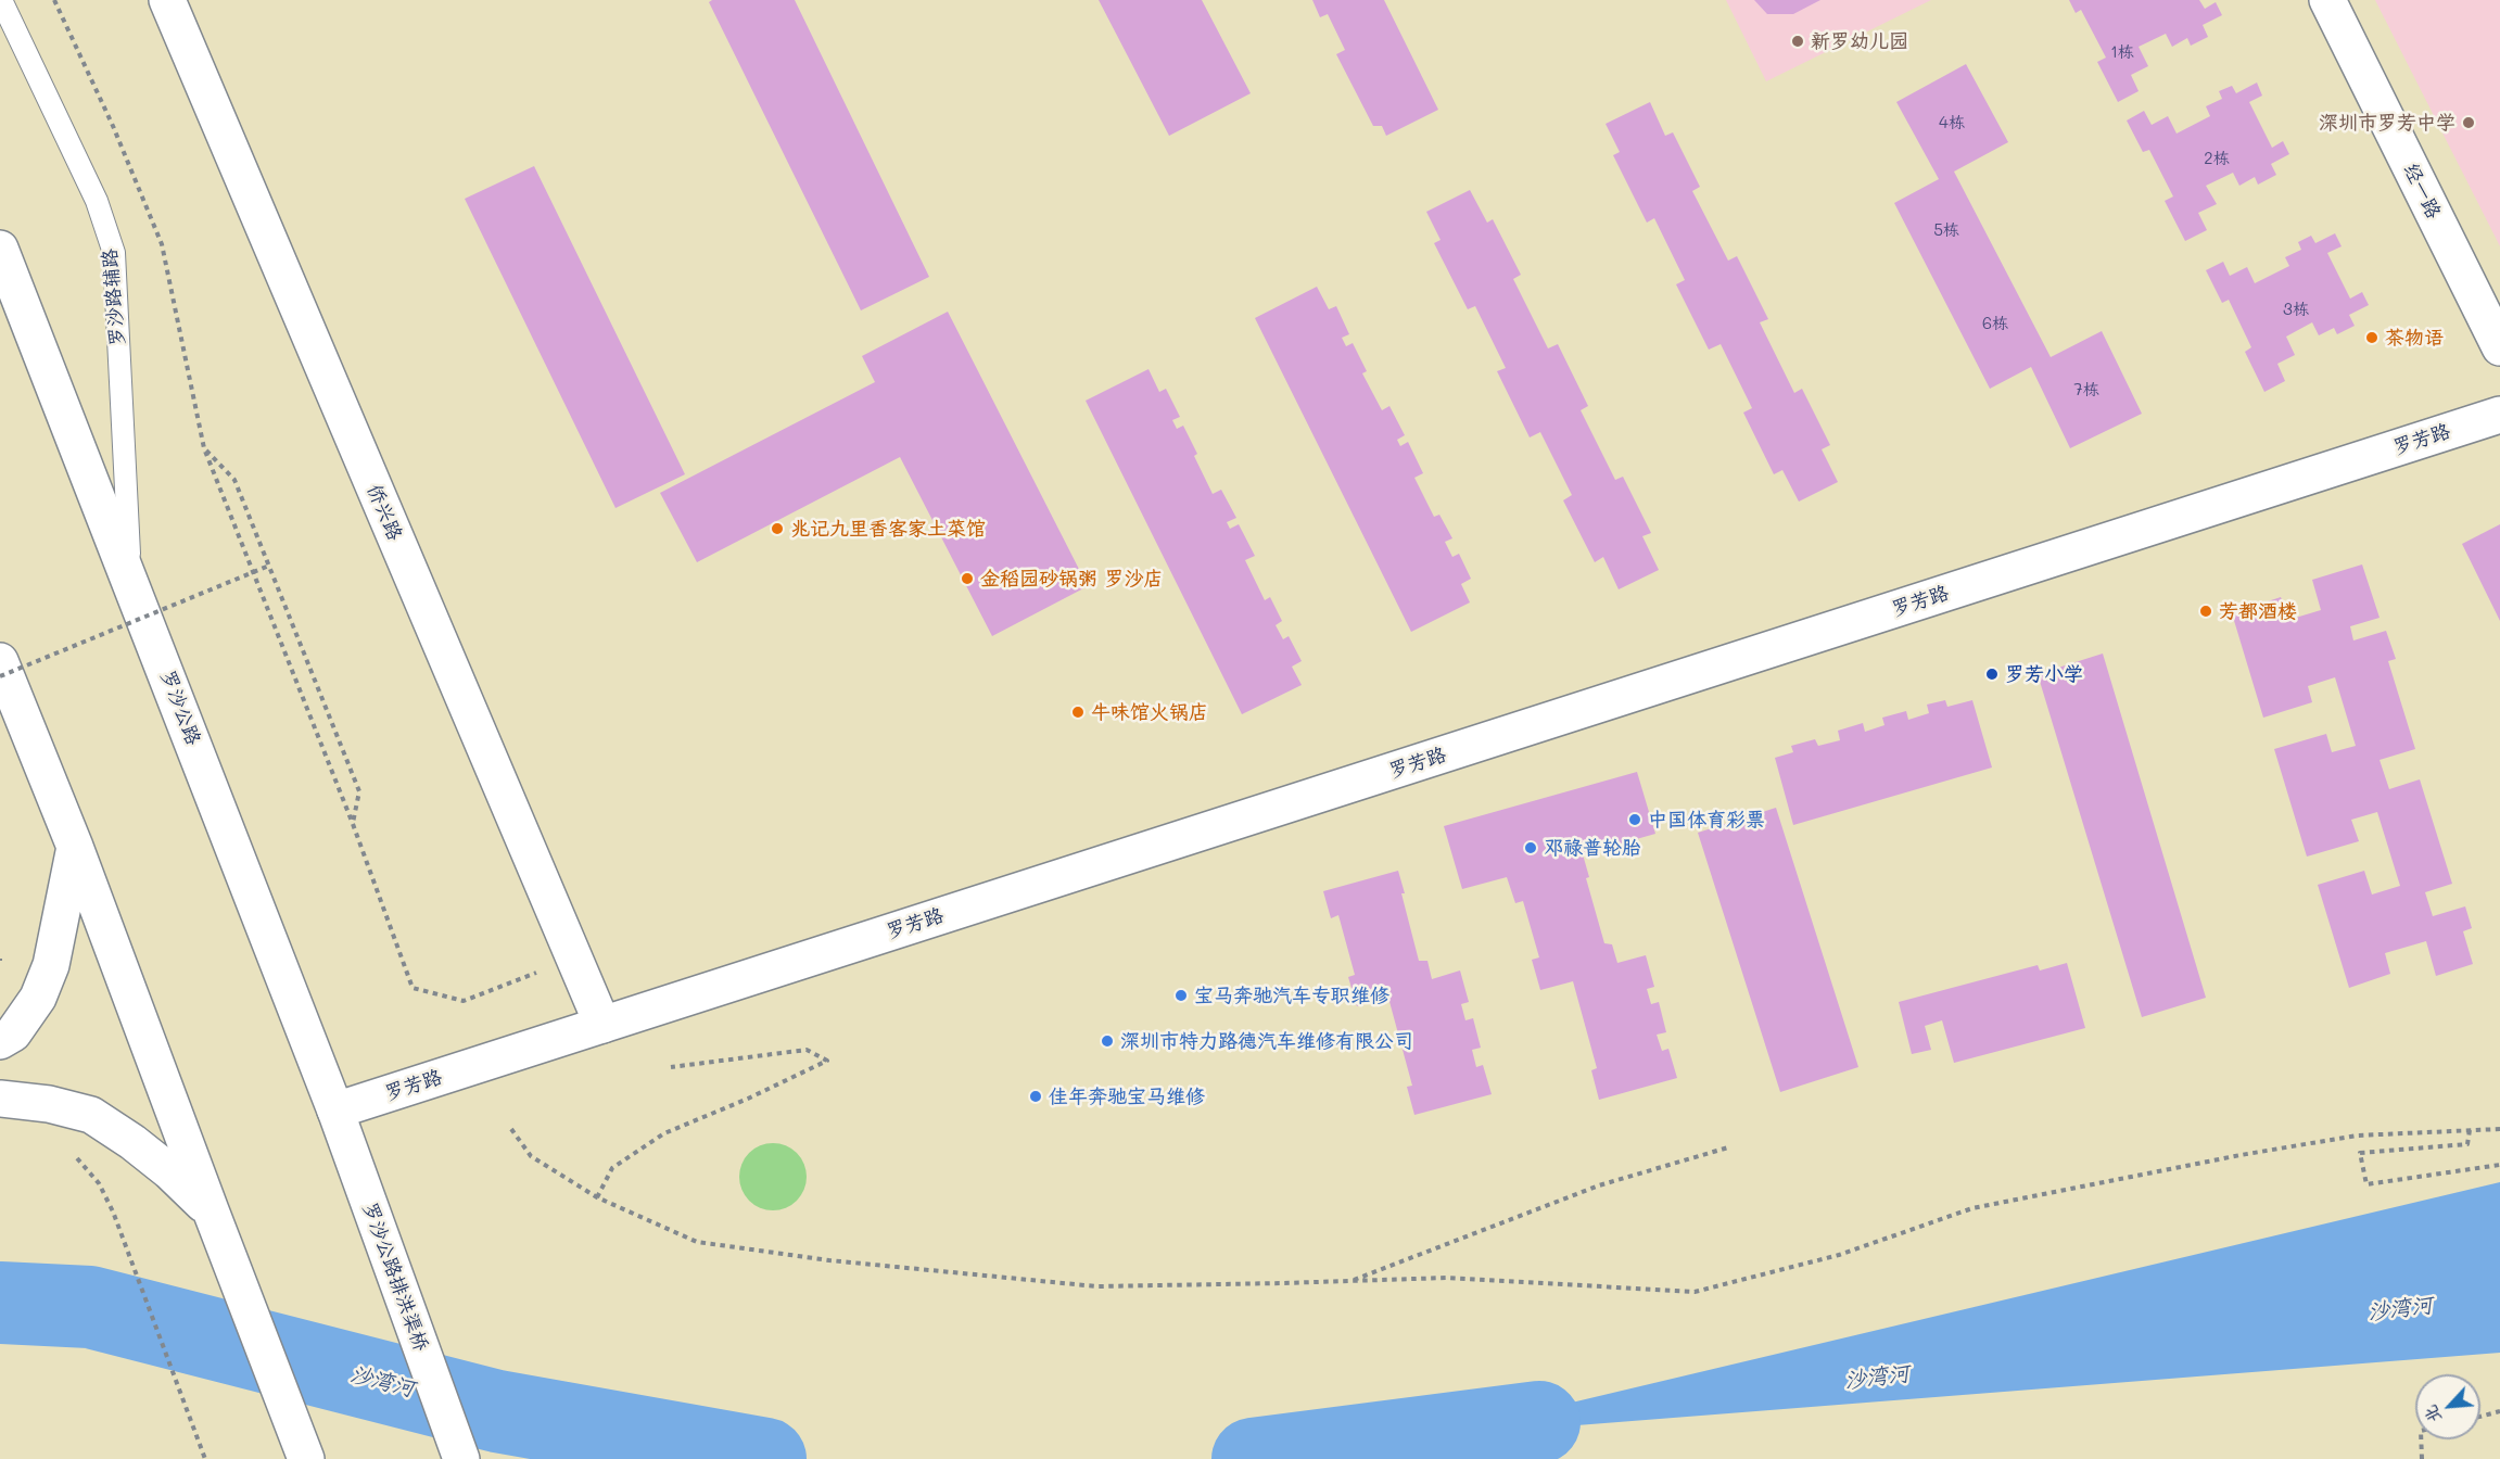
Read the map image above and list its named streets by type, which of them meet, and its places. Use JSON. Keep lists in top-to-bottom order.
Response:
{
  "streets": {
    "main road": [
      "经一路",
      "罗芳路",
      "侨兴路",
      "罗沙公路",
      "罗沙公路排洪渠桥"
    ],
    "lane": ["罗沙路辅路"]
  },
  "crossings": [
    ["罗沙路辅路", "罗沙公路"],
    ["罗芳路", "侨兴路"],
    ["罗芳路", "罗沙公路"],
    ["罗沙公路", "罗沙公路排洪渠桥"]
  ],
  "water": ["沙湾河"],
  "places": [
    "新罗幼儿园",
    "深圳市罗芳中学",
    "茶物语",
    "兆记九里香客家土菜馆",
    "金稻园砂锅粥 罗沙店",
    "芳都酒楼",
    "罗芳小学",
    "牛味馆火锅店",
    "中国体育彩票",
    "邓禄普轮胎",
    "宝马奔驰汽车专职维修",
    "深圳市特力路德汽车维修有限公司",
    "佳年奔驰宝马维修"
  ],
  "house_numbers": [
    "1栋",
    "4栋",
    "2栋",
    "5栋",
    "3栋",
    "6栋",
    "7栋"
  ],
  "north": "bottom left"
}
